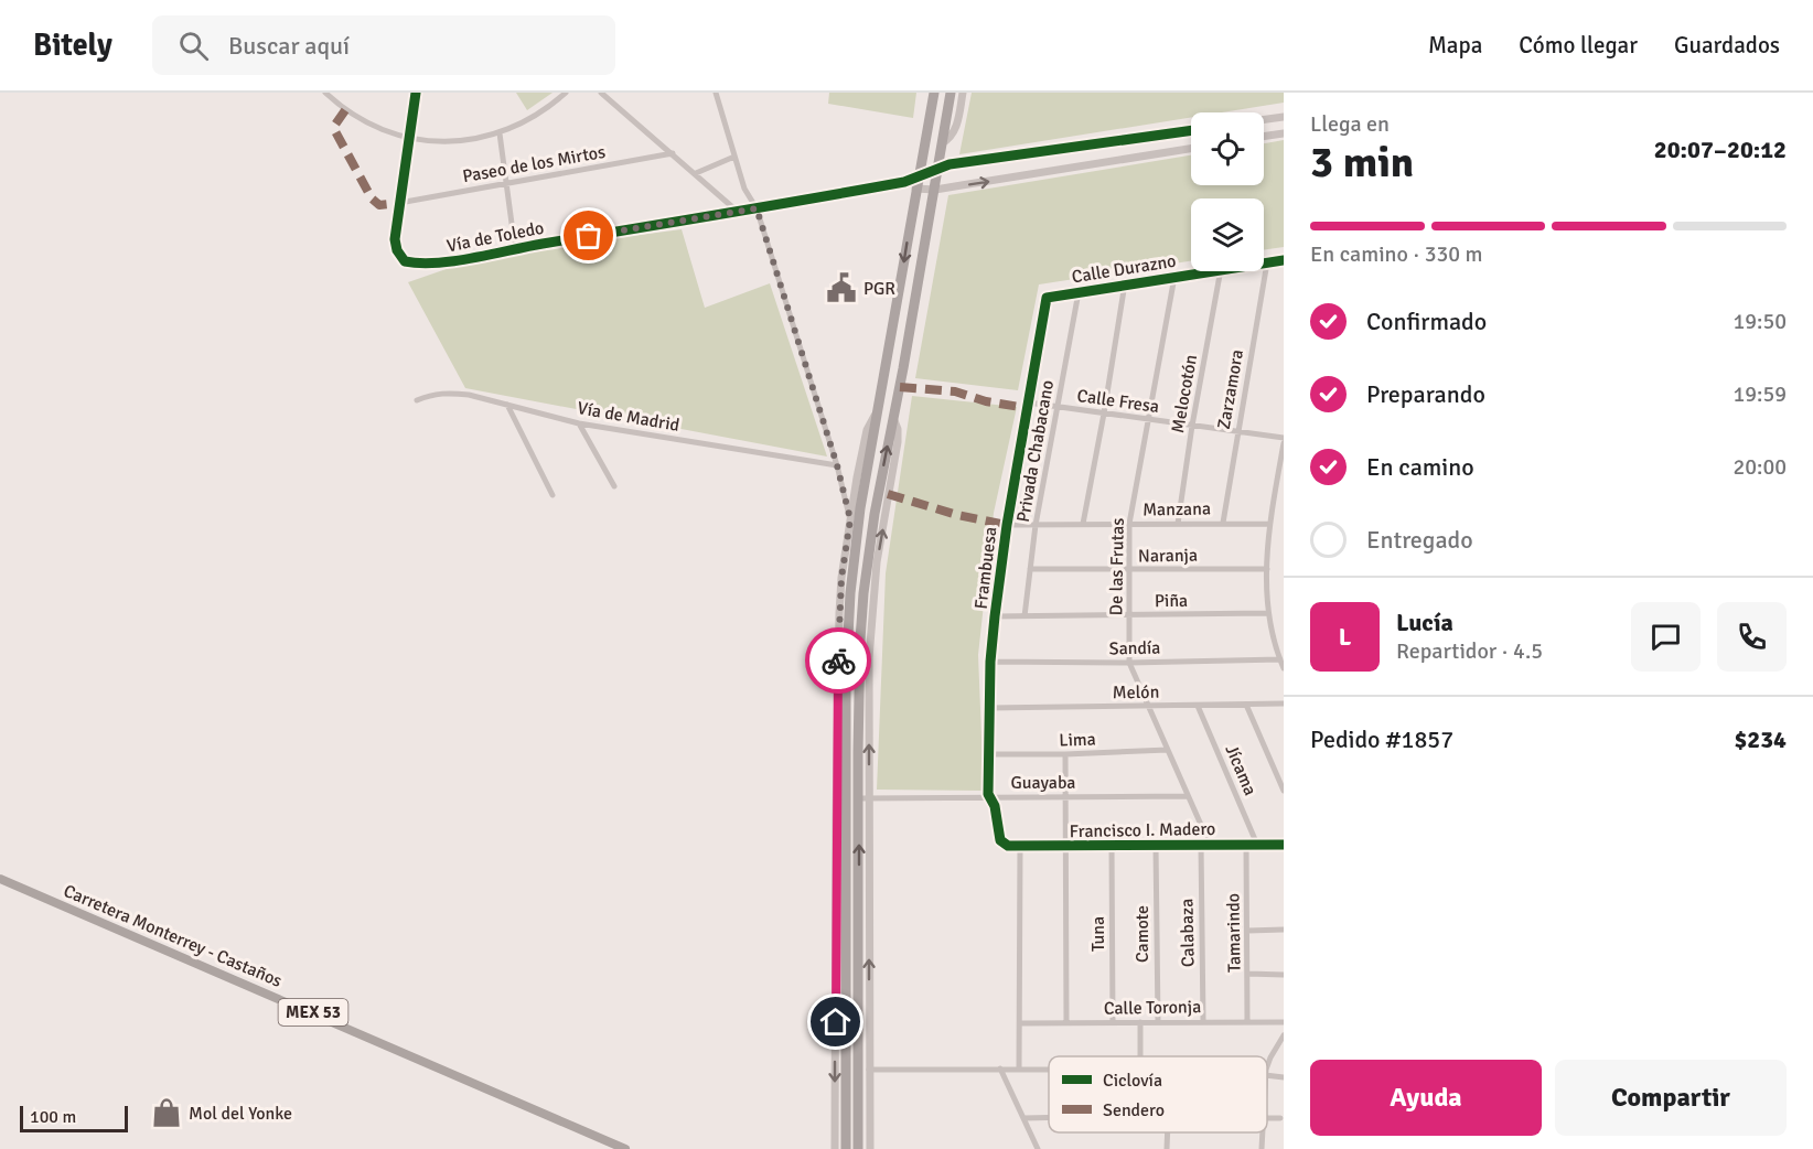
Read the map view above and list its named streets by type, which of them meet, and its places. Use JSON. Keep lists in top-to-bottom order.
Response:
{
  "streets": {
    "main road": ["Carretera Monterrey - Castaños", "MEX 53"],
    "street": [
      "Paseo de los Mirtos",
      "Vía de Toledo",
      "Calle Durazno",
      "Zarzamora",
      "Melocotón",
      "Calle Fresa",
      "Vía de Madrid",
      "Privada Chabacano",
      "Manzana",
      "Naranja",
      "De las Frutas",
      "Frambuesa",
      "Piña",
      "Sandía",
      "Melón",
      "Lima",
      "Jícama",
      "Guayaba",
      "Francisco I. Madero",
      "Calabaza",
      "Tamarindo",
      "Tuna",
      "Camote",
      "Calle Toronja"
    ]
  },
  "crossings": [
    ["Paseo de los Mirtos", "Vía de Toledo"],
    ["Calle Durazno", "Zarzamora"],
    ["Calle Durazno", "Privada Chabacano"],
    ["Calle Durazno", "De las Frutas"],
    ["Calle Durazno", "Frambuesa"],
    ["Zarzamora", "Calle Fresa"],
    ["Zarzamora", "Manzana"],
    ["Melocotón", "Calle Fresa"],
    ["Melocotón", "Manzana"],
    ["Calle Fresa", "Privada Chabacano"],
    ["Calle Fresa", "De las Frutas"],
    ["Calle Fresa", "Frambuesa"],
    ["Privada Chabacano", "Manzana"],
    ["Privada Chabacano", "Naranja"],
    ["Privada Chabacano", "Piña"],
    ["Manzana", "De las Frutas"],
    ["Manzana", "Frambuesa"],
    ["Naranja", "De las Frutas"],
    ["De las Frutas", "Piña"],
    ["De las Frutas", "Sandía"],
    ["De las Frutas", "Melón"],
    ["De las Frutas", "Lima"],
    ["De las Frutas", "Guayaba"],
    ["De las Frutas", "Francisco I. Madero"],
    ["Frambuesa", "Piña"],
    ["Frambuesa", "Sandía"],
    ["Frambuesa", "Melón"],
    ["Frambuesa", "Lima"],
    ["Frambuesa", "Guayaba"],
    ["Frambuesa", "Francisco I. Madero"],
    ["Melón", "Jícama"],
    ["Jícama", "Francisco I. Madero"],
    ["Francisco I. Madero", "Calabaza"],
    ["Francisco I. Madero", "Tamarindo"],
    ["Francisco I. Madero", "Tuna"],
    ["Francisco I. Madero", "Camote"],
    ["Calabaza", "Calle Toronja"],
    ["Tamarindo", "Calle Toronja"],
    ["Tuna", "Calle Toronja"],
    ["Camote", "Calle Toronja"]
  ],
  "places": {
    "public building": ["PGR"],
    "shop": ["Mol del Yonke"]
  },
  "legend": ["Ciclovía", "Sendero"],
  "scale_bar": "100 m",
  "page": {
    "header": "Bitely",
    "search": "Buscar aquí",
    "nav": ["Mapa", "Cómo llegar", "Guardados"],
    "heading": ["3 min", "Llega en", "20:07–20:12"],
    "panel": [
      "Lucía",
      "Repartidor · 4.5",
      "Pedido #1857",
      "$234"
    ],
    "bar": "En camino · 330 m",
    "list": [
      ["Confirmado", "19:50"],
      ["Preparando", "19:59"],
      ["En camino", "20:00"],
      "Entregado"
    ],
    "round": "L",
    "buttons": ["Ayuda", "Compartir"],
    "scale": "100 m"
  }
}
